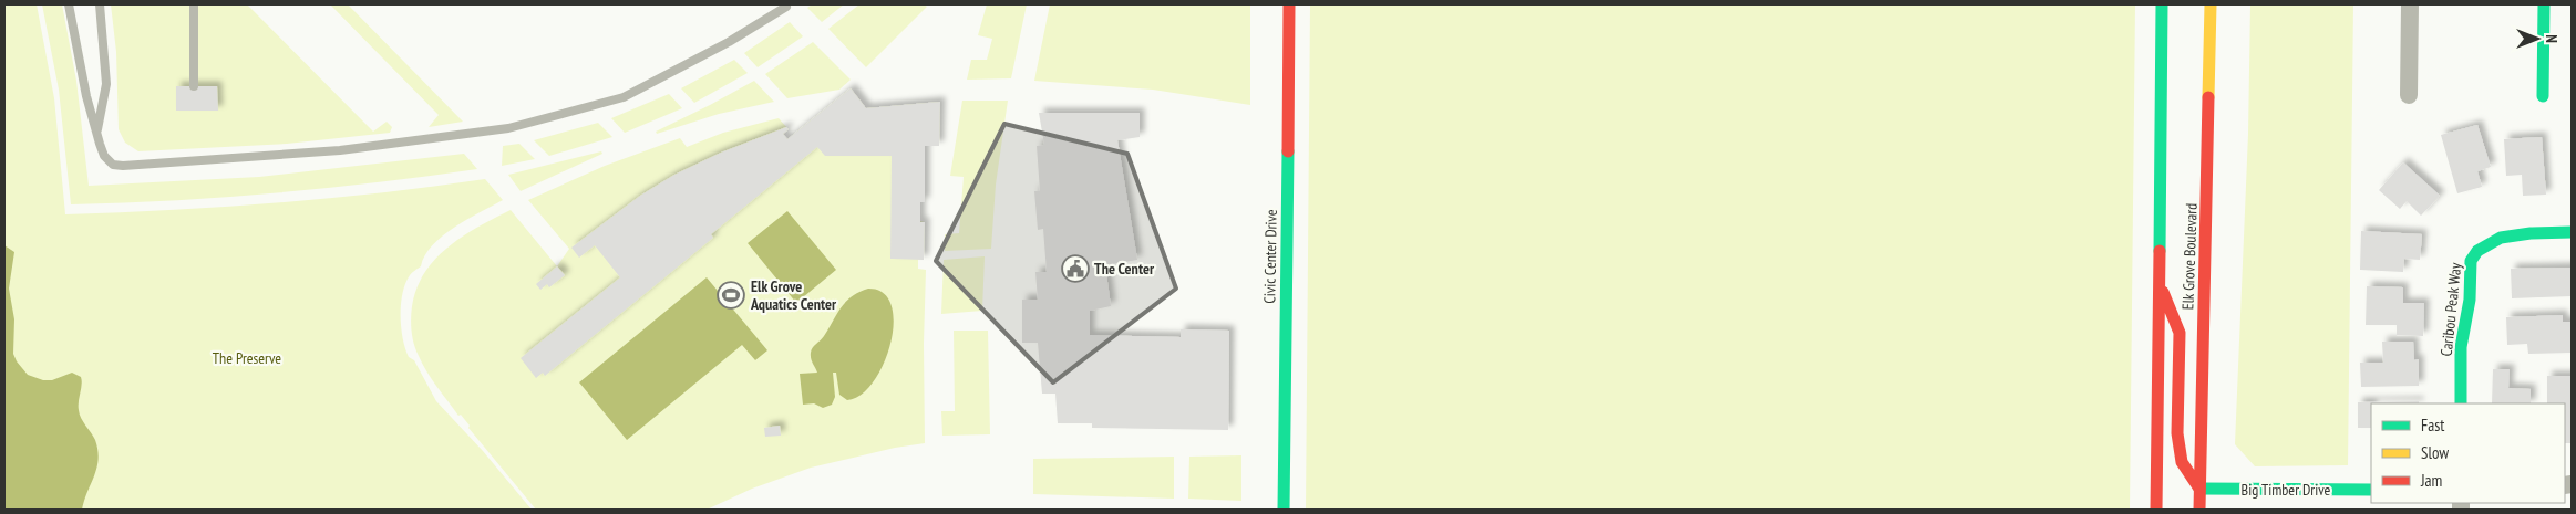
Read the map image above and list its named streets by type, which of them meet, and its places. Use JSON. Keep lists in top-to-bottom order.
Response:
{
  "streets": {
    "main road": [
      "Civic Center Drive",
      "Elk Grove Boulevard",
      "Caribou Peak Way",
      "Big Timber Drive"
    ]
  },
  "crossings": [
    ["Elk Grove Boulevard", "Big Timber Drive"]
  ],
  "parks": ["The Preserve"],
  "places": {
    "public building": ["The Center"],
    "sports": ["Elk Grove Aquatics Center"]
  },
  "legend": ["Fast", "Slow", "Jam"],
  "north": "right"
}
